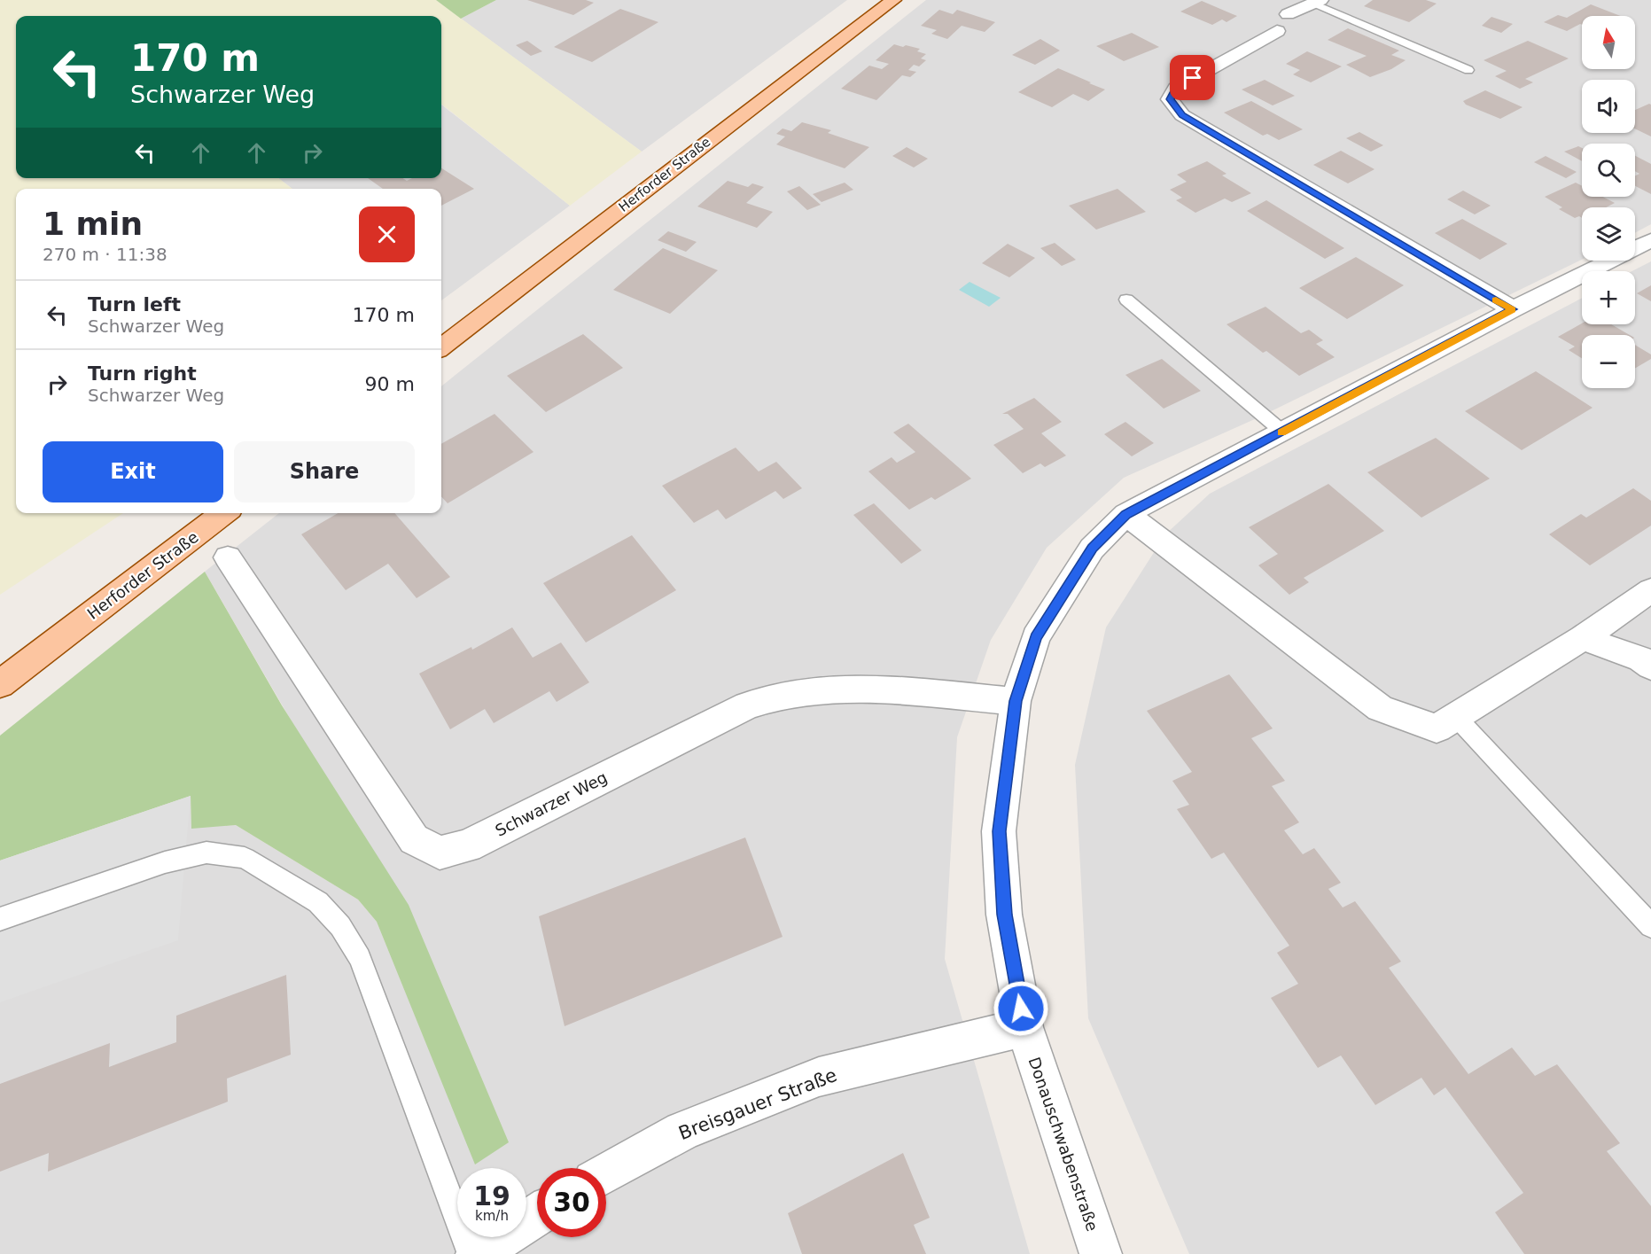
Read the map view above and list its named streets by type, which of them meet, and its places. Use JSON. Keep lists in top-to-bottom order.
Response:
{
  "streets": {
    "main road": ["Herforder Straße"],
    "street": ["Schwarzer Weg", "Breisgauer Straße", "Donauschwabenstraße"]
  },
  "crossings": [
    ["Schwarzer Weg", "Donauschwabenstraße"],
    ["Breisgauer Straße", "Donauschwabenstraße"]
  ],
  "north": "top",
  "page": {
    "map_buttons": ["+", "−"],
    "turn": ["170 m", "Schwarzer Weg"],
    "heading": ["1 min", "270 m · 11:38"],
    "list": [
      {
        "name": "Turn left",
        "note": "Schwarzer Weg",
        "value": "170 m"
      },
      {
        "name": "Turn right",
        "note": "Schwarzer Weg",
        "value": "90 m"
      }
    ],
    "buttons": ["Exit", "Share"],
    "speed": "19 km/h",
    "limit": "30"
  }
}
